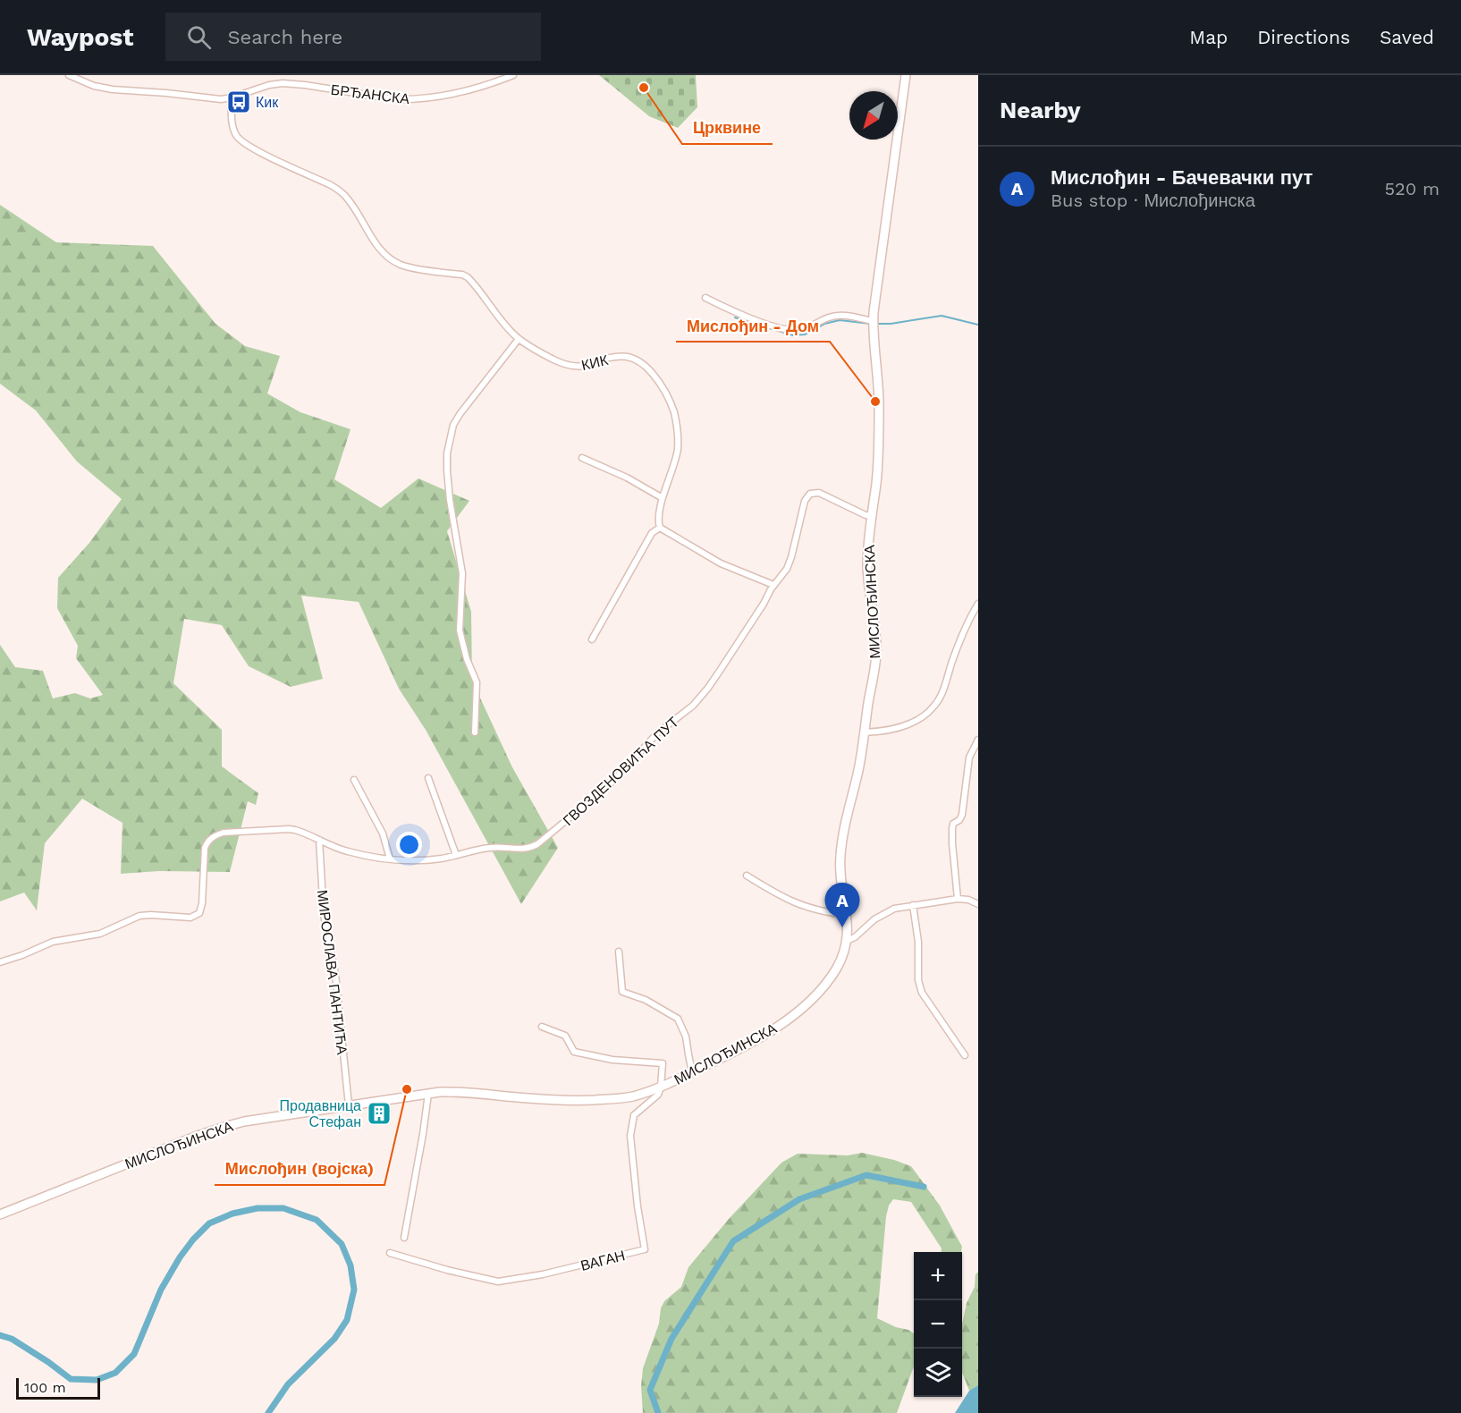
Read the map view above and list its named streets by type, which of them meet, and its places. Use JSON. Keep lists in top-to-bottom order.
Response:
{
  "streets": {
    "main road": ["МИСЛОЂИНСКА"],
    "street": [
      "БРЂАНСКА",
      "КИК",
      "ГВОЗДЕНОВИЋА ПУТ",
      "МИРОСЛАВА ПАНТИЋА",
      "ВАГАН"
    ]
  },
  "crossings": [
    ["БРЂАНСКА", "КИК"],
    ["МИСЛОЂИНСКА", "ГВОЗДЕНОВИЋА ПУТ"],
    ["МИСЛОЂИНСКА", "МИРОСЛАВА ПАНТИЋА"],
    ["МИСЛОЂИНСКА", "ВАГАН"],
    ["ГВОЗДЕНОВИЋА ПУТ", "МИРОСЛАВА ПАНТИЋА"]
  ],
  "places": {
    "other": ["Црквине", "Мислођин - Дом", "Мислођин (војска)"],
    "bus stop": ["Кик"],
    "building": ["Продавница Стефан"]
  },
  "scale_bar": "100 m",
  "north": "bottom left",
  "page": {
    "header": "Waypost",
    "search": "Search here",
    "nav": ["Map", "Directions", "Saved"],
    "heading": "Nearby",
    "list": [
      {
        "mark": "A",
        "name": "Мислођин - Бачевачки пут",
        "note": "Bus stop · Мислођинска",
        "value": "520 m"
      }
    ],
    "pins": "A",
    "map_buttons": ["+", "−"],
    "scale": "100 m"
  }
}
